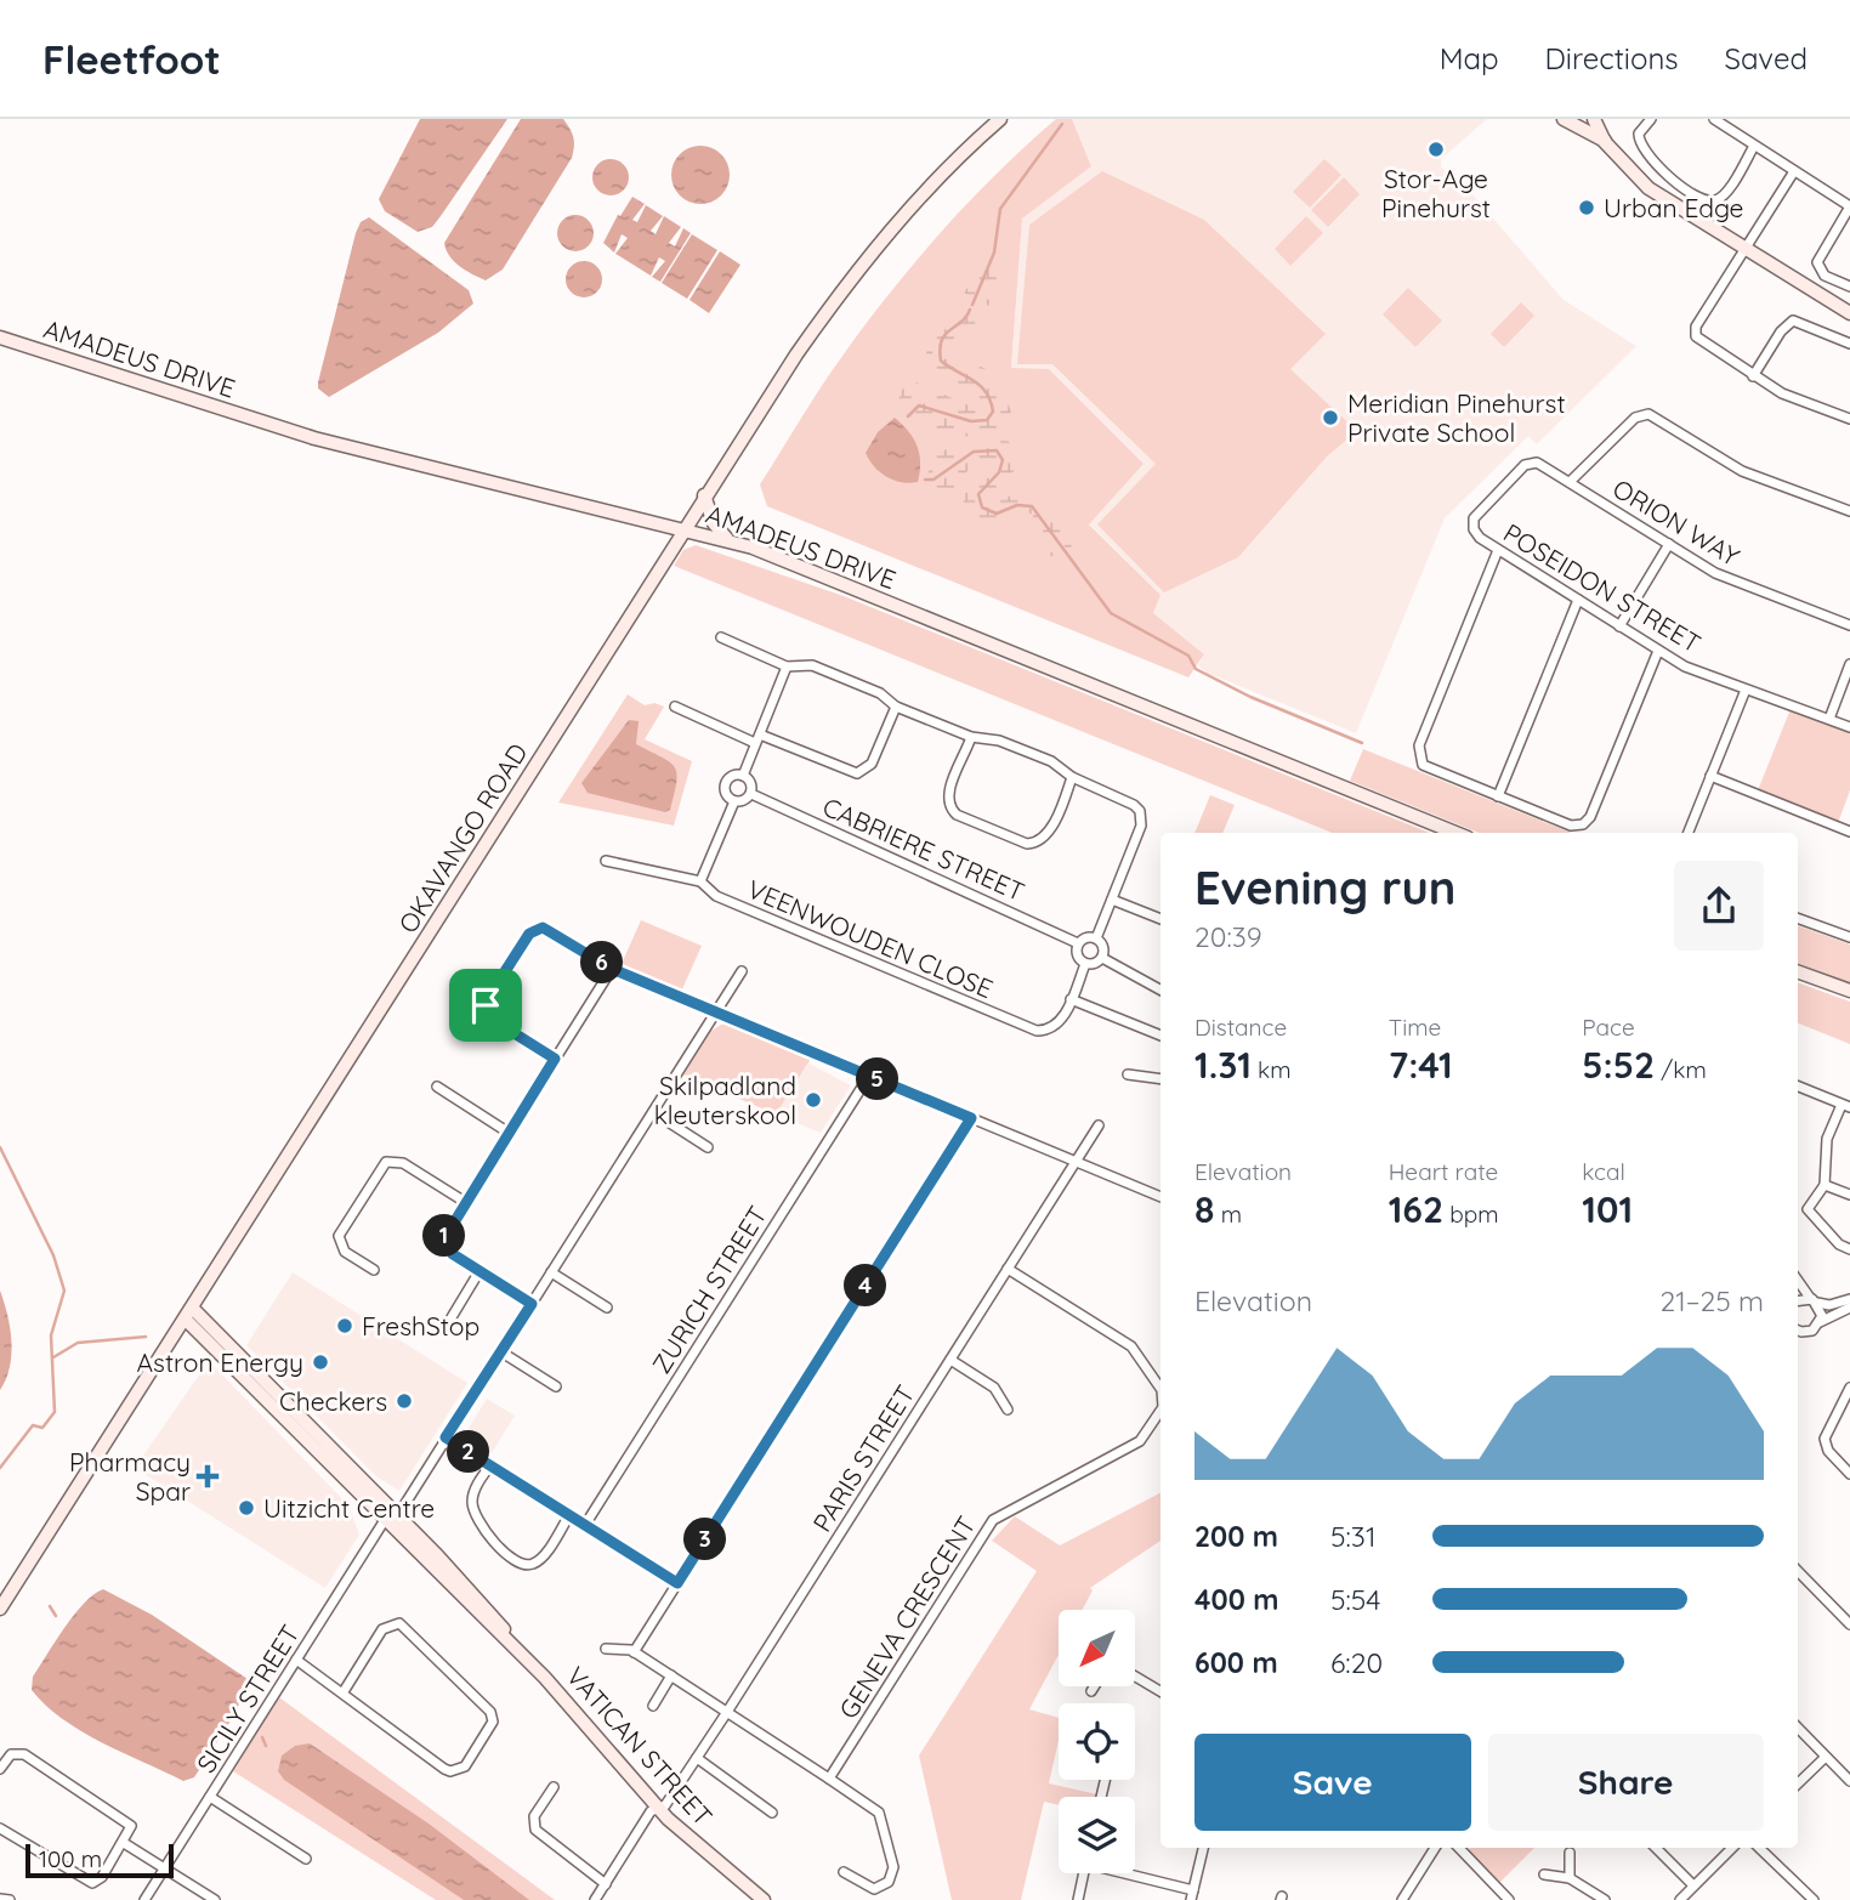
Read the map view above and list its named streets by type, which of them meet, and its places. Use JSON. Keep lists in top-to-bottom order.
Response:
{
  "streets": {
    "street": [
      "AMADEUS DRIVE",
      "ORION WAY",
      "POSEIDON STREET",
      "OKAVANGO ROAD",
      "CABRIERE STREET",
      "VEENWOUDEN CLOSE",
      "ZURICH STREET",
      "PARIS STREET",
      "GENEVA CRESCENT",
      "SICILY STREET",
      "VATICAN STREET"
    ]
  },
  "crossings": [
    ["AMADEUS DRIVE", "OKAVANGO ROAD"],
    ["ORION WAY", "POSEIDON STREET"],
    ["OKAVANGO ROAD", "VATICAN STREET"],
    ["CABRIERE STREET", "VEENWOUDEN CLOSE"],
    ["PARIS STREET", "GENEVA CRESCENT"],
    ["PARIS STREET", "VATICAN STREET"],
    ["SICILY STREET", "VATICAN STREET"]
  ],
  "places": {
    "other": [
      "Stor-Age Pinehurst",
      "Urban Edge",
      "Meridian Pinehurst Private School",
      "Skilpadland kleuterskool",
      "FreshStop",
      "Astron Energy",
      "Checkers",
      "Uitzicht Centre"
    ],
    "health": ["Pharmacy Spar"]
  },
  "scale_bar": "100 m",
  "north": "bottom left",
  "page": {
    "header": "Fleetfoot",
    "nav": ["Map", "Directions", "Saved"],
    "heading": ["Evening run", "20:39"],
    "pins": [
      "6",
      "5",
      "1",
      "4",
      "2",
      "3"
    ],
    "stats": [
      ["Distance", "1.31 km"],
      ["Time", "7:41"],
      ["Pace", "5:52 /km"],
      ["Elevation", "8 m"],
      ["Heart rate", "162 bpm"],
      ["kcal", "101"]
    ],
    "chart": ["Elevation", "21–25 m"],
    "list": [
      {
        "name": "200 m",
        "note": "5:31"
      },
      {
        "name": "400 m",
        "note": "5:54"
      },
      {
        "name": "600 m",
        "note": "6:20"
      }
    ],
    "buttons": ["Save", "Share"],
    "scale": "100 m"
  }
}
